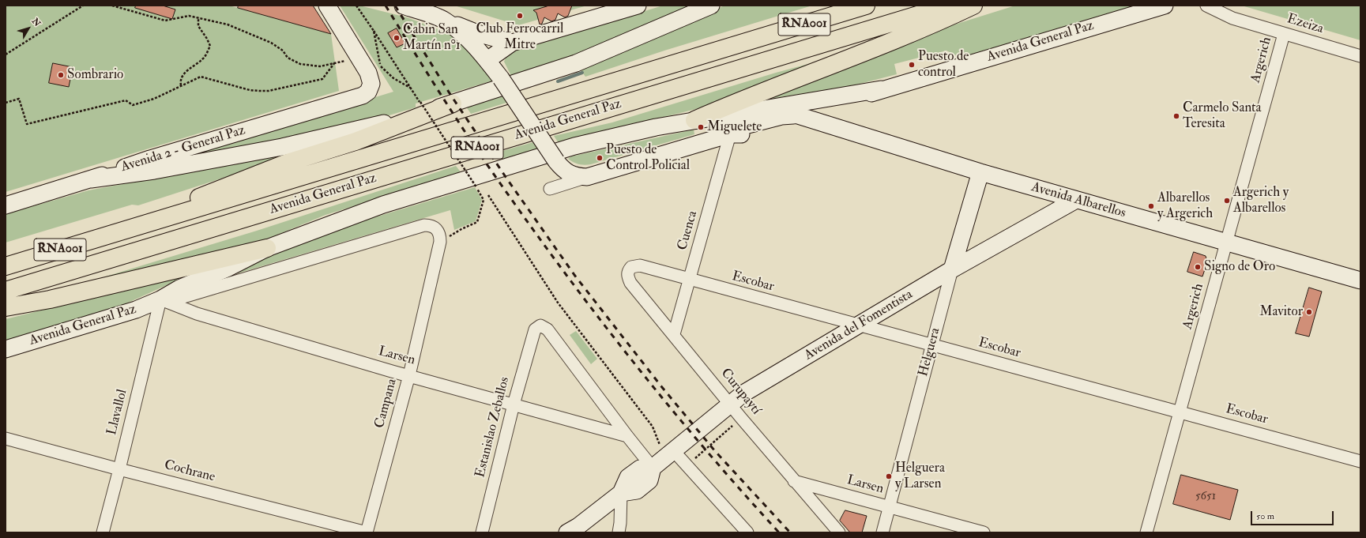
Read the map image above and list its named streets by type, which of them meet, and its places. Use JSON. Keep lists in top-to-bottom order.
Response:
{
  "streets": {
    "highway": ["RNA001", "Avenida General Paz"],
    "street": [
      "Ezeiza",
      "Argerich",
      "Avenida 2 - General Paz",
      "Avenida Albarellos",
      "Cuenca",
      "Escobar",
      "Avenida del Fomentista",
      "Helguera",
      "Larsen",
      "Curupaytí",
      "Campana",
      "Llavallol",
      "Estanislao Zeballos",
      "Cochrane"
    ]
  },
  "crossings": [
    ["Ezeiza", "Argerich"],
    ["Avenida General Paz", "Avenida Albarellos"],
    ["Avenida General Paz", "Cuenca"],
    ["Avenida General Paz", "Larsen"],
    ["Avenida General Paz", "Campana"],
    ["Avenida General Paz", "Llavallol"],
    ["Argerich", "Avenida Albarellos"],
    ["Argerich", "Escobar"],
    ["Avenida Albarellos", "Avenida del Fomentista"],
    ["Avenida Albarellos", "Helguera"],
    ["Cuenca", "Escobar"],
    ["Cuenca", "Curupaytí"],
    ["Escobar", "Avenida del Fomentista"],
    ["Escobar", "Helguera"],
    ["Escobar", "Curupaytí"],
    ["Avenida del Fomentista", "Helguera"],
    ["Avenida del Fomentista", "Curupaytí"],
    ["Helguera", "Larsen"],
    ["Larsen", "Curupaytí"],
    ["Larsen", "Campana"],
    ["Larsen", "Llavallol"],
    ["Larsen", "Estanislao Zeballos"],
    ["Campana", "Cochrane"],
    ["Llavallol", "Cochrane"]
  ],
  "places": [
    "Club Ferrocarril Mitre",
    "Cabin San Martín n°1",
    "Puesto de control",
    "Sombrario",
    "Carmelo Santa Teresita",
    "Miguelete",
    "Puesto de Control Policial",
    "Argerich y Albarellos",
    "Albarellos y Argerich",
    "Signo de Oro",
    "Mavitor",
    "Helguera y Larsen"
  ],
  "house_numbers": ["5651"],
  "scale_bar": "50 m",
  "north": "top right"
}
